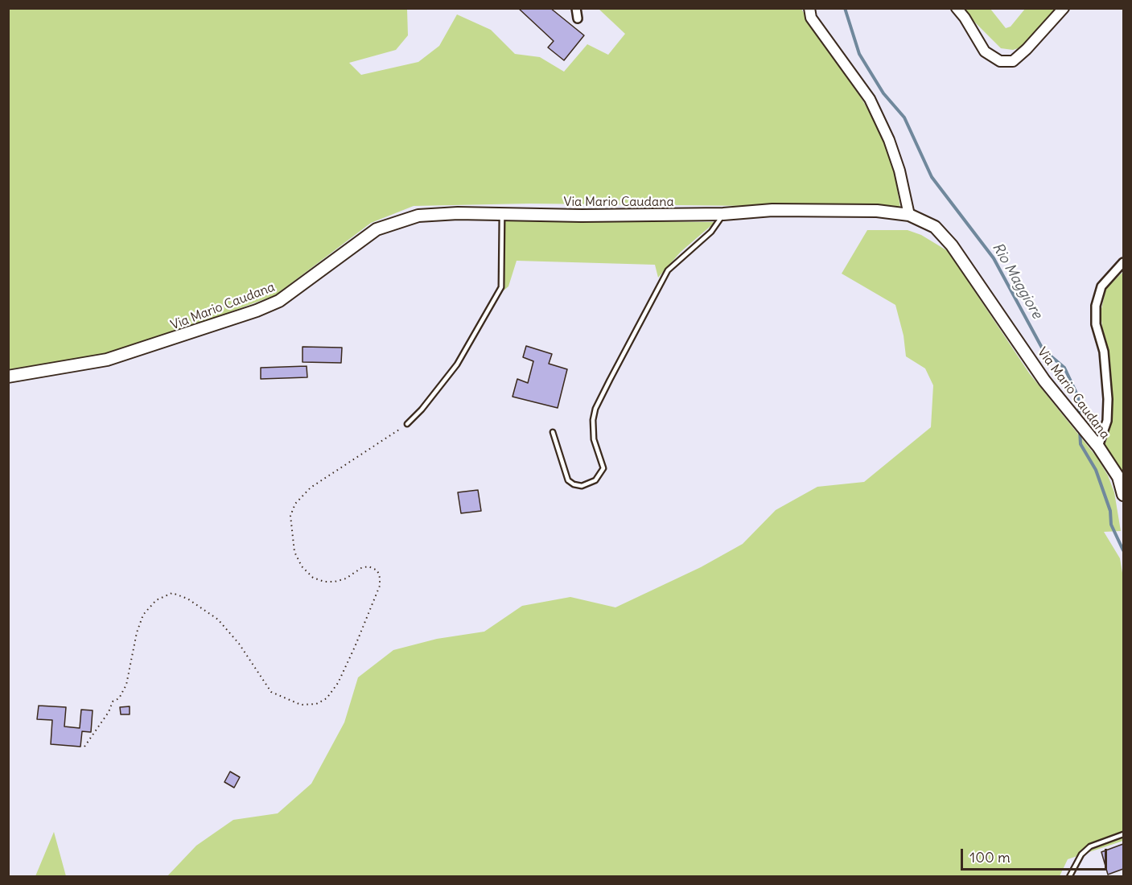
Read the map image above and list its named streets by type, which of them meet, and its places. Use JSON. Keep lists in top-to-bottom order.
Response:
{
  "streets": {
    "main road": ["Via Mario Caudana"]
  },
  "water": ["Rio Maggiore"],
  "scale_bar": "100 m"
}
